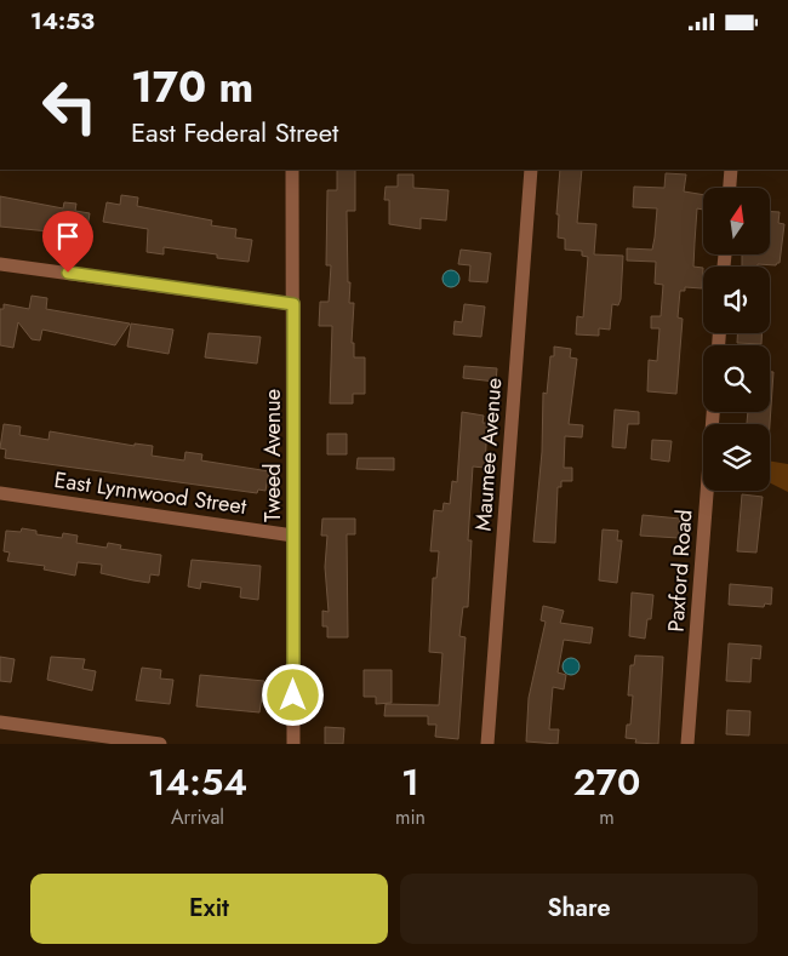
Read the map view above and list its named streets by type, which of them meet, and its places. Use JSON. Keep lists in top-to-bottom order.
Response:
{
  "streets": {
    "street": [
      "Maumee Avenue",
      "Tweed Avenue",
      "East Lynnwood Street",
      "Paxford Road"
    ]
  },
  "crossings": [
    ["Tweed Avenue", "East Lynnwood Street"]
  ],
  "north": "top",
  "page": {
    "status": "14:53",
    "turn": ["170 m", "East Federal Street"],
    "eta": [
      "14:54",
      "Arrival",
      "1",
      "min",
      "270",
      "m"
    ],
    "buttons": ["Exit", "Share"]
  }
}
